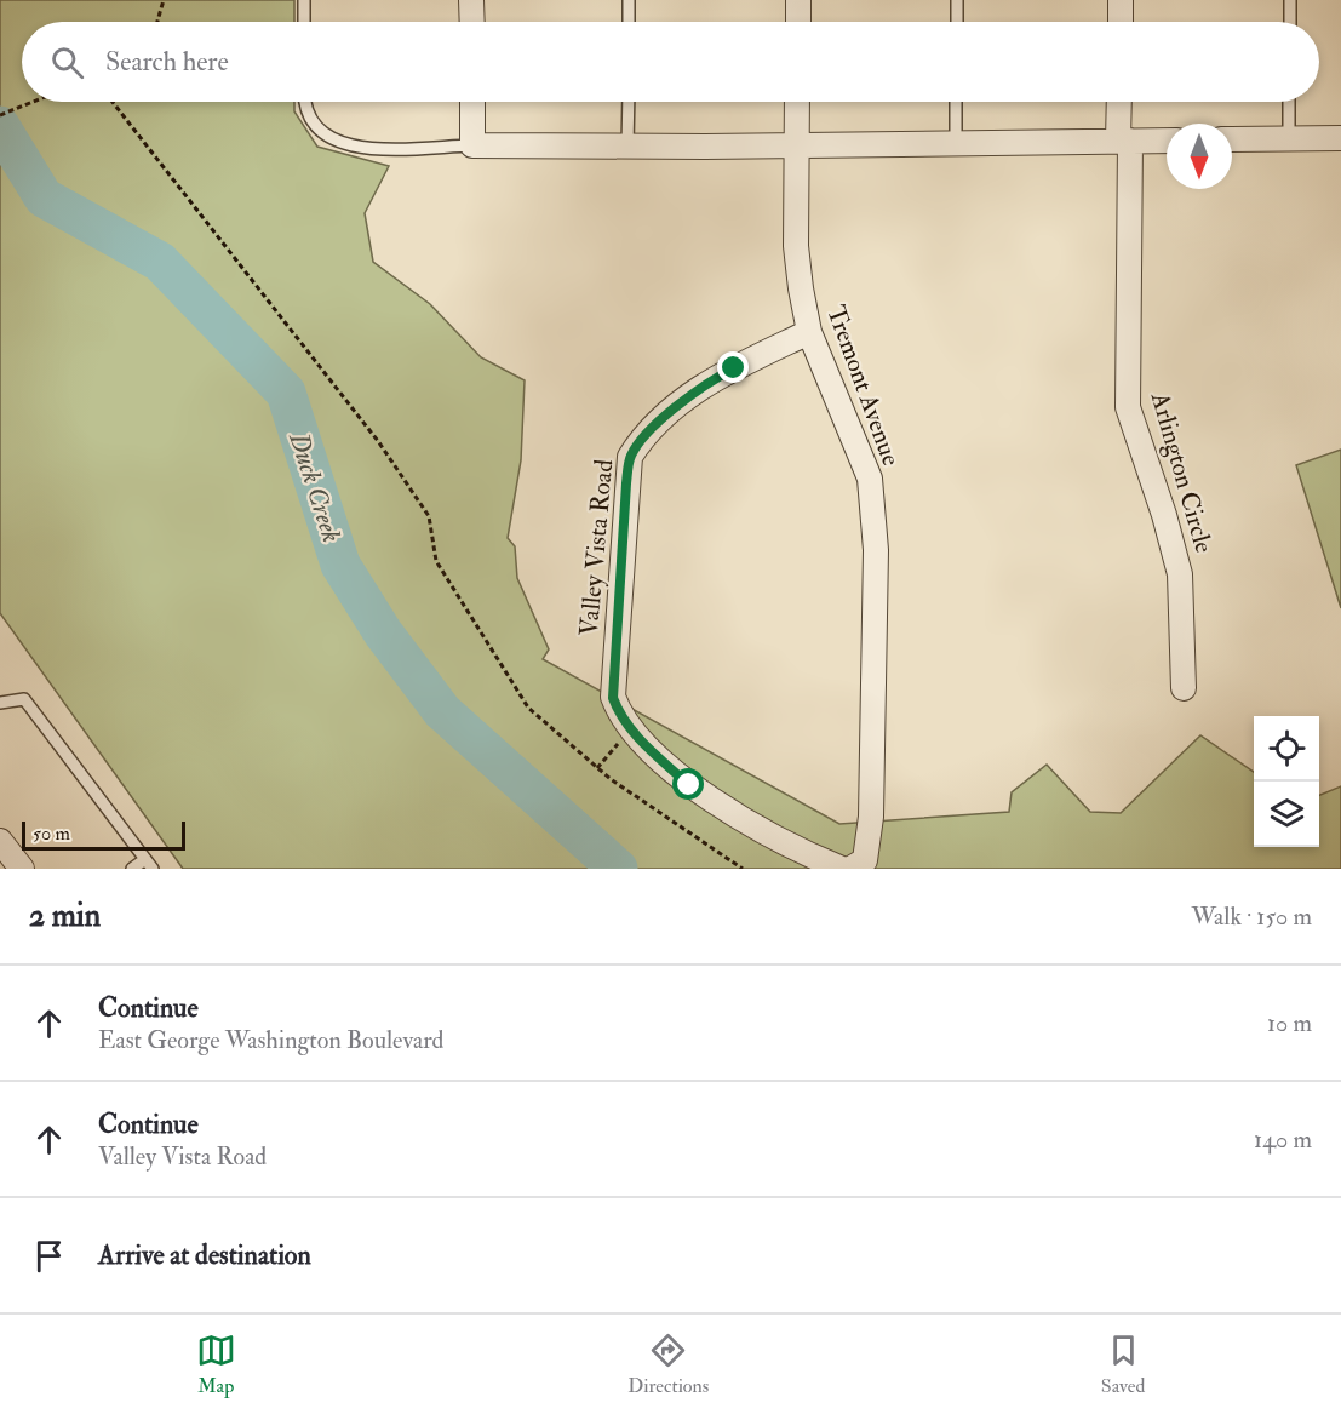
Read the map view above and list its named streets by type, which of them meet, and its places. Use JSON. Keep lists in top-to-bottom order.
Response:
{
  "streets": {
    "street": ["Tremont Avenue", "Arlington Circle", "Valley Vista Road"]
  },
  "crossings": [
    ["Tremont Avenue", "Valley Vista Road"]
  ],
  "water": ["Duck Creek"],
  "scale_bar": "50 m",
  "north": "bottom",
  "page": {
    "search": "Search here",
    "scale": "50 m",
    "heading": ["2 min", "Walk · 150 m"],
    "list": [
      ["Continue", "East George Washington Boulevard", "10 m"],
      ["Continue", "Valley Vista Road", "140 m"],
      "Arrive at destination"
    ],
    "nav": ["Map", "Directions", "Saved"]
  }
}
